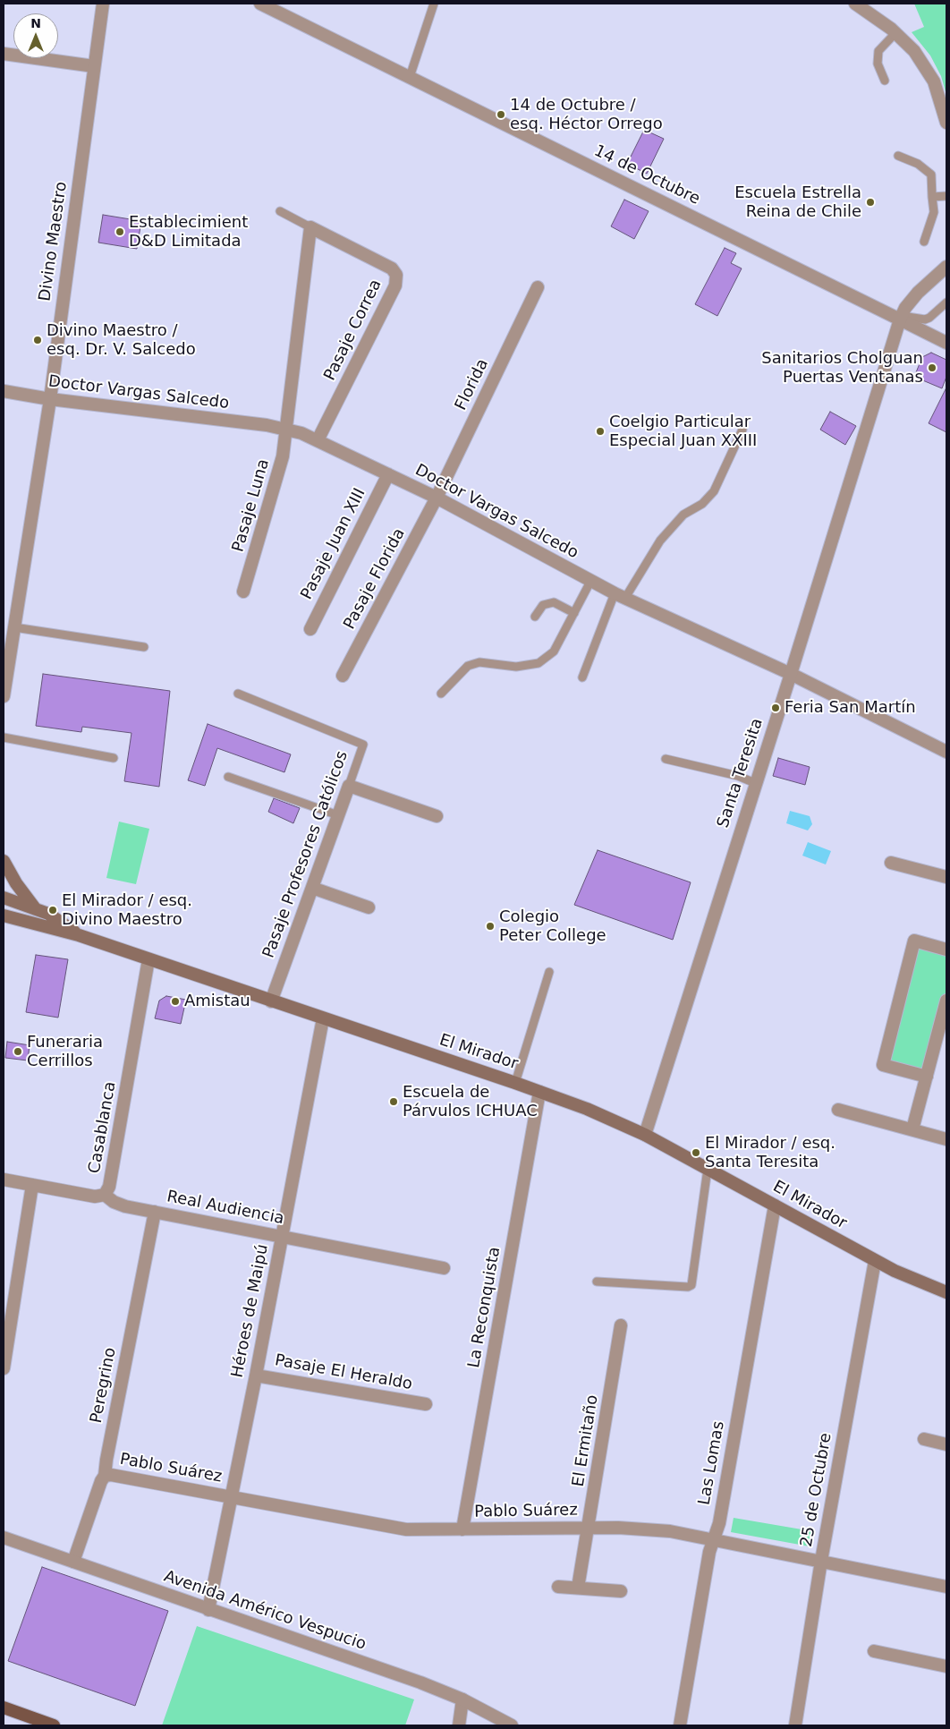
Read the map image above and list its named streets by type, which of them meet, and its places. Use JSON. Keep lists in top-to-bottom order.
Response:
{
  "streets": {
    "main road": ["El Mirador"],
    "street": [
      "14 de Octubre",
      "Divino Maestro",
      "Pasaje Correa",
      "Florida",
      "Doctor Vargas Salcedo",
      "Pasaje Luna",
      "Pasaje Juan XIII",
      "Pasaje Florida",
      "Santa Teresita",
      "Pasaje Profesores Católicos",
      "Casablanca",
      "Real Audiencia",
      "La Reconquista",
      "Héroes de Maipú",
      "Pasaje El Heraldo",
      "Peregrino",
      "El Ermitaño",
      "Las Lomas",
      "Pablo Suárez",
      "25 de Octubre",
      "Avenida Américo Vespucio"
    ]
  },
  "crossings": [
    ["14 de Octubre", "Santa Teresita"],
    ["Divino Maestro", "Doctor Vargas Salcedo"],
    ["Pasaje Correa", "Doctor Vargas Salcedo"],
    ["Florida", "Doctor Vargas Salcedo"],
    ["Florida", "Pasaje Florida"],
    ["Doctor Vargas Salcedo", "Pasaje Luna"],
    ["Doctor Vargas Salcedo", "Pasaje Juan XIII"],
    ["Doctor Vargas Salcedo", "Pasaje Florida"],
    ["Doctor Vargas Salcedo", "Santa Teresita"],
    ["Santa Teresita", "El Mirador"],
    ["Pasaje Profesores Católicos", "El Mirador"],
    ["El Mirador", "Casablanca"],
    ["El Mirador", "La Reconquista"],
    ["El Mirador", "Héroes de Maipú"],
    ["El Mirador", "Las Lomas"],
    ["El Mirador", "25 de Octubre"],
    ["Casablanca", "Real Audiencia"],
    ["Real Audiencia", "Héroes de Maipú"],
    ["Real Audiencia", "Peregrino"],
    ["La Reconquista", "Pablo Suárez"],
    ["Héroes de Maipú", "Pasaje El Heraldo"],
    ["Héroes de Maipú", "Pablo Suárez"],
    ["Héroes de Maipú", "Avenida Américo Vespucio"],
    ["Peregrino", "Pablo Suárez"],
    ["Peregrino", "Avenida Américo Vespucio"],
    ["El Ermitaño", "Pablo Suárez"],
    ["Las Lomas", "Pablo Suárez"],
    ["Pablo Suárez", "25 de Octubre"]
  ],
  "places": [
    "14 de Octubre / esq. Héctor Orrego",
    "Escuela Estrella Reina de Chile",
    "Establecimient D&D Limitada",
    "Divino Maestro / esq. Dr. V. Salcedo",
    "Sanitarios Cholguan Puertas Ventanas",
    "Coelgio Particular Especial Juan XXIII",
    "Feria San Martín",
    "El Mirador / esq. Divino Maestro",
    "Colegio Peter College",
    "Amistau",
    "Funeraria Cerrillos",
    "Escuela de Párvulos ICHUAC",
    "El Mirador / esq. Santa Teresita"
  ],
  "north": "top"
}
